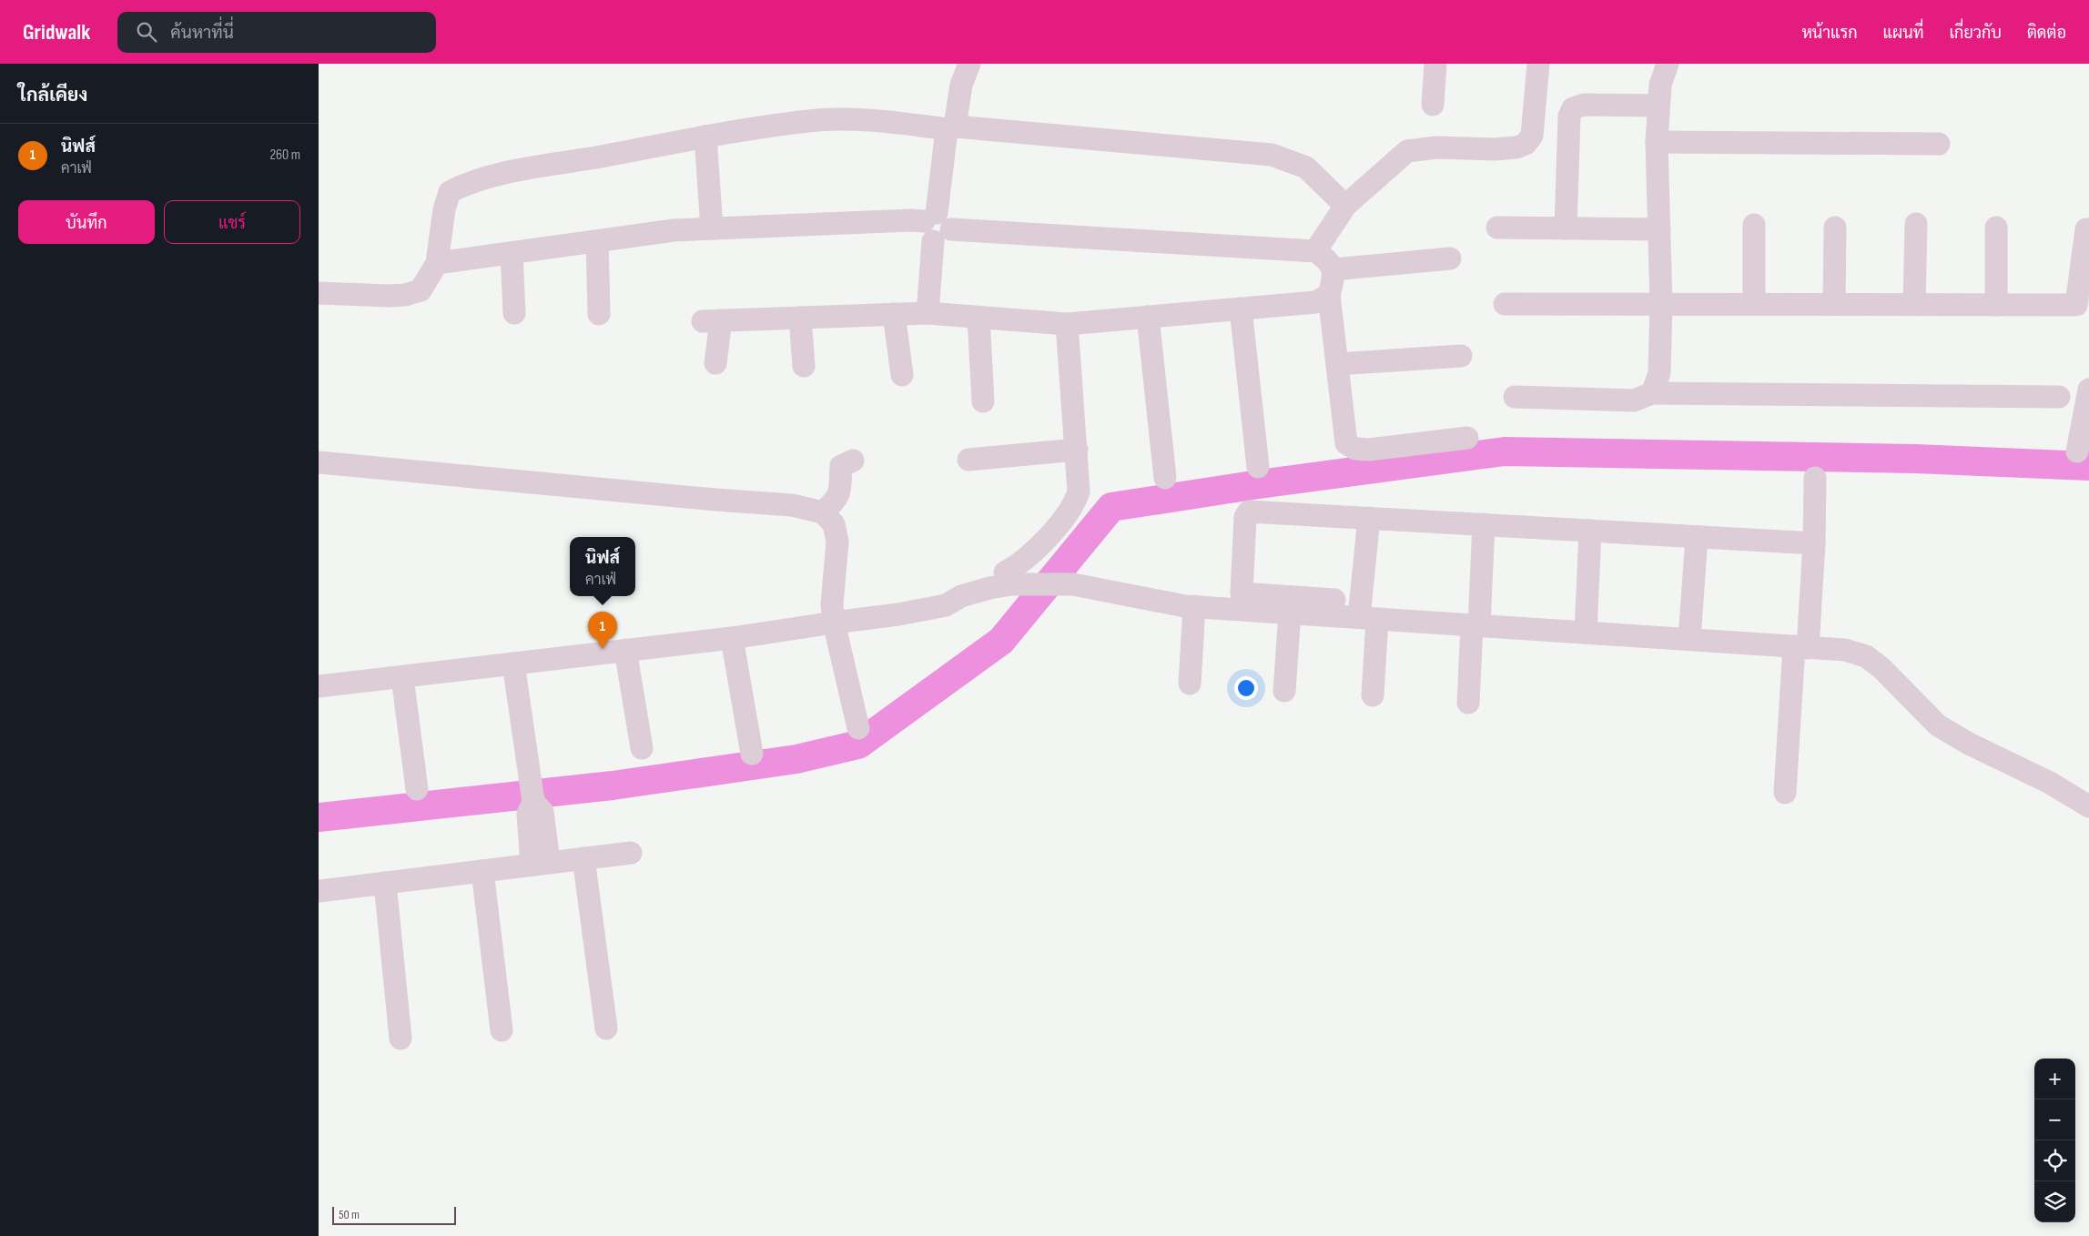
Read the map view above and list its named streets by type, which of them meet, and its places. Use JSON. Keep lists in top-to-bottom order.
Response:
{
  "scale_bar": "50 m",
  "page": {
    "header": "Gridwalk",
    "search": "ค้นหาที่นี่",
    "nav": [
      "หน้าแรก",
      "แผนที่",
      "เกี่ยวกับ",
      "ติดต่อ"
    ],
    "heading": "ใกล้เคียง",
    "list": [
      {
        "mark": "1",
        "name": "นิฟส์",
        "note": "คาเฟ่",
        "value": "260 m"
      }
    ],
    "buttons": ["บันทึก", "แชร์"],
    "popup": ["นิฟส์", "คาเฟ่"],
    "pins": "1",
    "map_buttons": ["+", "−"],
    "scale": "50 m"
  }
}
